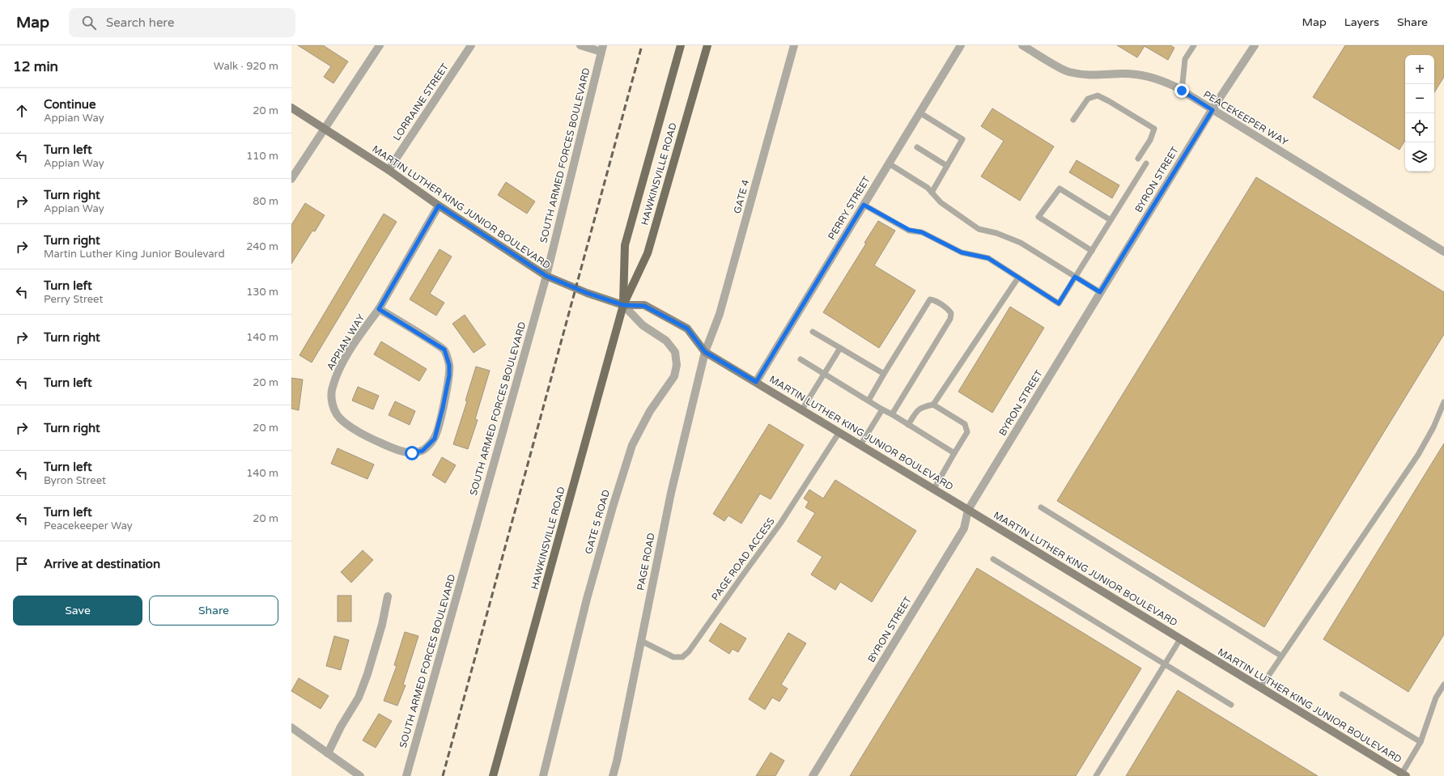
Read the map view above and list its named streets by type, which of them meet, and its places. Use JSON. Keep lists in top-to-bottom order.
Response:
{
  "streets": {
    "main road": ["HAWKINSVILLE ROAD"],
    "street": [
      "LORRAINE STREET",
      "PEACEKEEPER WAY",
      "SOUTH ARMED FORCES BOULEVARD",
      "BYRON STREET",
      "GATE 4",
      "MARTIN LUTHER KING JUNIOR BOULEVARD",
      "PERRY STREET",
      "APPIAN WAY",
      "GATE 5 ROAD",
      "PAGE ROAD"
    ],
    "lane": ["PAGE ROAD ACCESS"]
  },
  "crossings": [
    ["LORRAINE STREET", "MARTIN LUTHER KING JUNIOR BOULEVARD"],
    ["PEACEKEEPER WAY", "BYRON STREET"],
    ["SOUTH ARMED FORCES BOULEVARD", "MARTIN LUTHER KING JUNIOR BOULEVARD"],
    ["HAWKINSVILLE ROAD", "MARTIN LUTHER KING JUNIOR BOULEVARD"],
    ["HAWKINSVILLE ROAD", "GATE 5 ROAD"],
    ["BYRON STREET", "MARTIN LUTHER KING JUNIOR BOULEVARD"],
    ["GATE 4", "MARTIN LUTHER KING JUNIOR BOULEVARD"],
    ["GATE 4", "PAGE ROAD"],
    ["MARTIN LUTHER KING JUNIOR BOULEVARD", "PERRY STREET"],
    ["MARTIN LUTHER KING JUNIOR BOULEVARD", "APPIAN WAY"],
    ["MARTIN LUTHER KING JUNIOR BOULEVARD", "GATE 5 ROAD"],
    ["MARTIN LUTHER KING JUNIOR BOULEVARD", "PAGE ROAD ACCESS"],
    ["MARTIN LUTHER KING JUNIOR BOULEVARD", "PAGE ROAD"],
    ["PAGE ROAD ACCESS", "PAGE ROAD"]
  ],
  "page": {
    "header": "Map",
    "search": "Search here",
    "nav": ["Map", "Layers", "Share"],
    "heading": ["12 min", "Walk · 920 m"],
    "map_buttons": ["+", "−"],
    "list": [
      ["Continue", "Appian Way", "20 m"],
      ["Turn left", "Appian Way", "110 m"],
      ["Turn right", "Appian Way", "80 m"],
      ["Turn right", "Martin Luther King Junior Boulevard", "240 m"],
      ["Turn left", "Perry Street", "130 m"],
      ["Turn right", "140 m"],
      ["Turn left", "20 m"],
      ["Turn right", "20 m"],
      ["Turn left", "Byron Street", "140 m"],
      ["Turn left", "Peacekeeper Way", "20 m"],
      "Arrive at destination"
    ],
    "buttons": ["Save", "Share"]
  }
}
